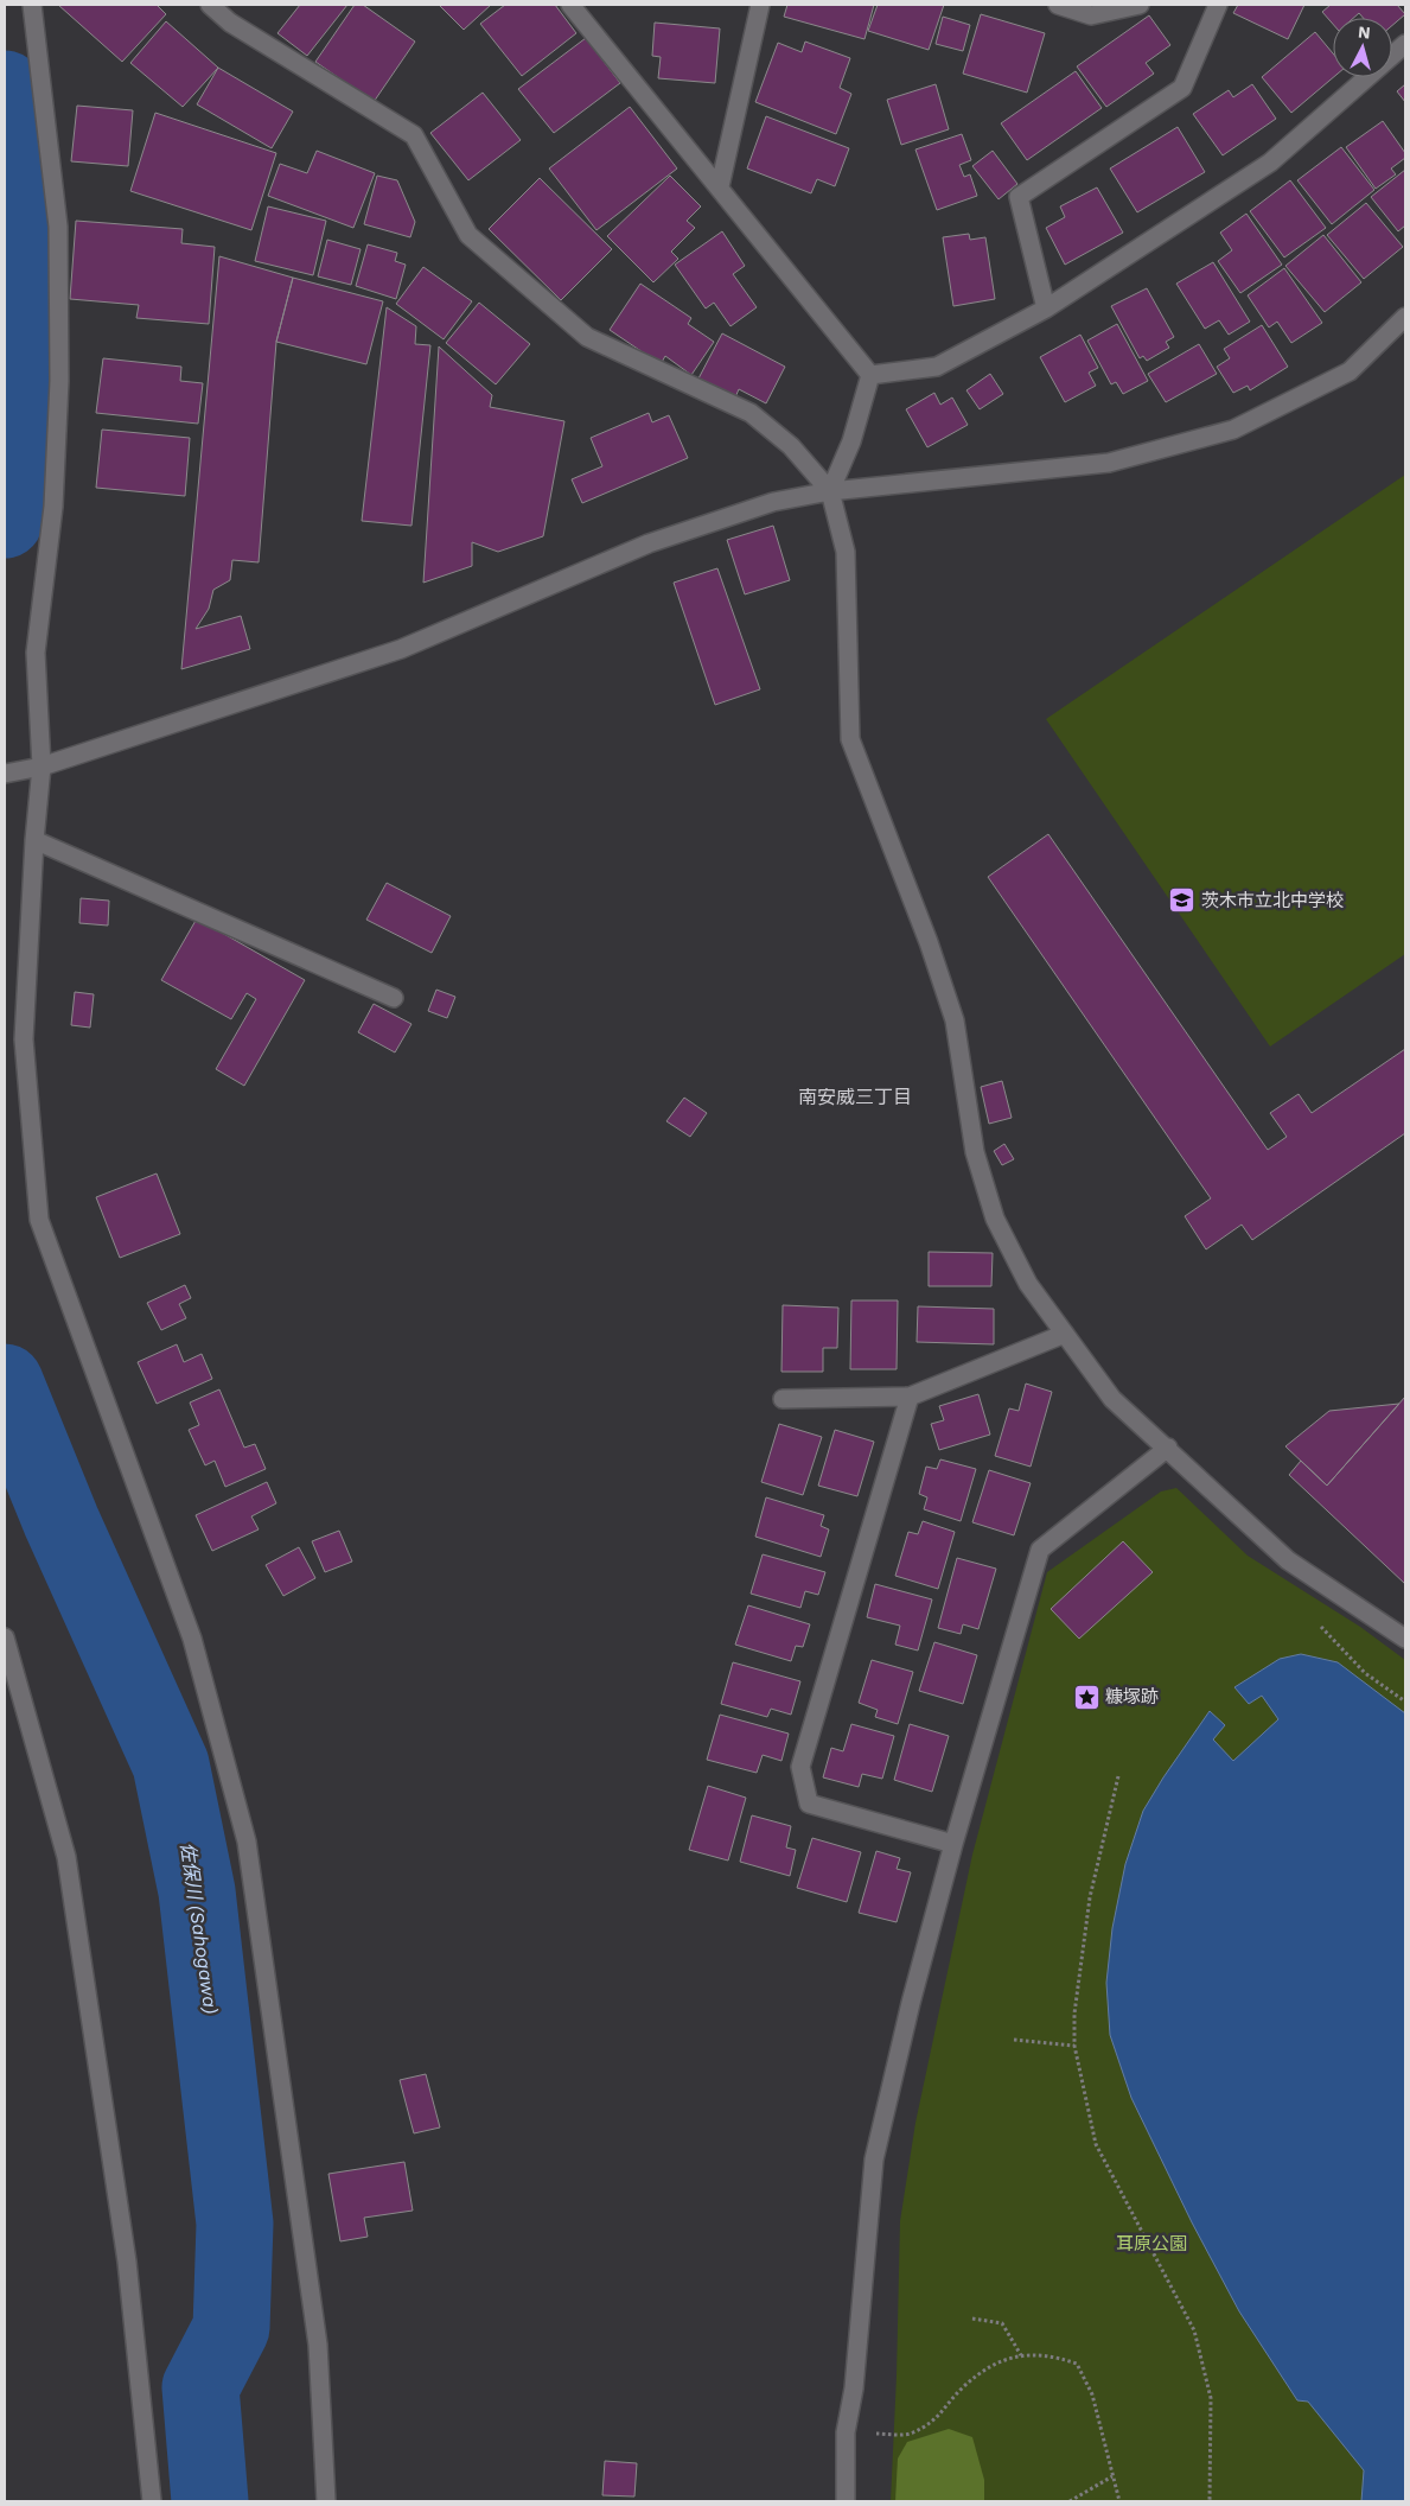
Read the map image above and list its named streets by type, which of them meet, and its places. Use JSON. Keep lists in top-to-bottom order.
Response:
{
  "districts": ["南安威三丁目"],
  "water": ["佐保川 (Sahogawa)"],
  "parks": ["耳原公園"],
  "places": {
    "school or university": ["茨木市立北中学校"],
    "place": ["糠塚跡"]
  },
  "north": "top"
}
